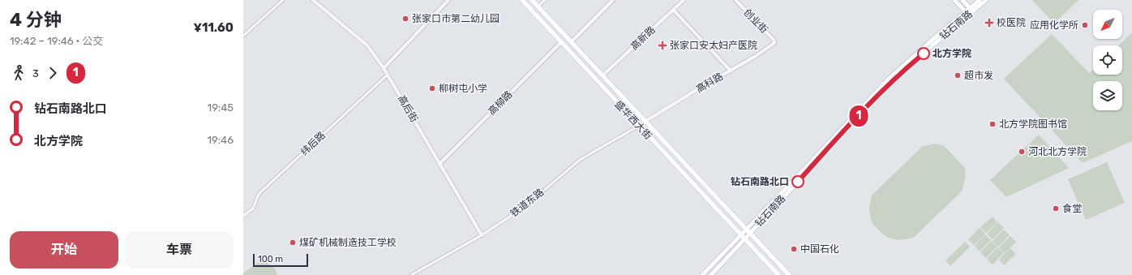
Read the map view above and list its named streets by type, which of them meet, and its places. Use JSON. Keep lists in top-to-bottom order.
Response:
{
  "streets": {
    "main road": ["钻石南路", "盛华西大街"],
    "street": [
      "创业街",
      "高新路",
      "高科路",
      "高柳路",
      "高后街",
      "纬后路",
      "铁道东路"
    ]
  },
  "crossings": [
    ["创业街", "高科路"],
    ["钻石南路", "盛华西大街"],
    ["高新路", "盛华西大街"],
    ["高科路", "盛华西大街"],
    ["高柳路", "高后街"],
    ["高柳路", "盛华西大街"],
    ["高后街", "纬后路"],
    ["高后街", "铁道东路"],
    ["盛华西大街", "铁道东路"]
  ],
  "places": {
    "other": [
      "张家口市第二幼儿园",
      "应用化学所",
      "北方学院",
      "超市发",
      "柳树屯小学",
      "北方学院图书馆",
      "河北北方学院",
      "钻石南路北口",
      "食堂",
      "煤矿机械制造技工学校",
      "中国石化"
    ],
    "health": ["校医院", "张家口安太妇产医院"]
  },
  "lines": ["bus line 1"],
  "scale_bar": "100 m",
  "north": "bottom left",
  "page": {
    "heading": ["4 分钟", "19:42 – 19:46 · 公交", "¥11.60"],
    "on_map": "1",
    "legs": ["3", "1"],
    "list": [
      {
        "name": "钻石南路北口",
        "value": "19:45"
      },
      {
        "name": "北方学院",
        "value": "19:46"
      }
    ],
    "buttons": ["开始", "车票"],
    "scale": "100 m"
  }
}
